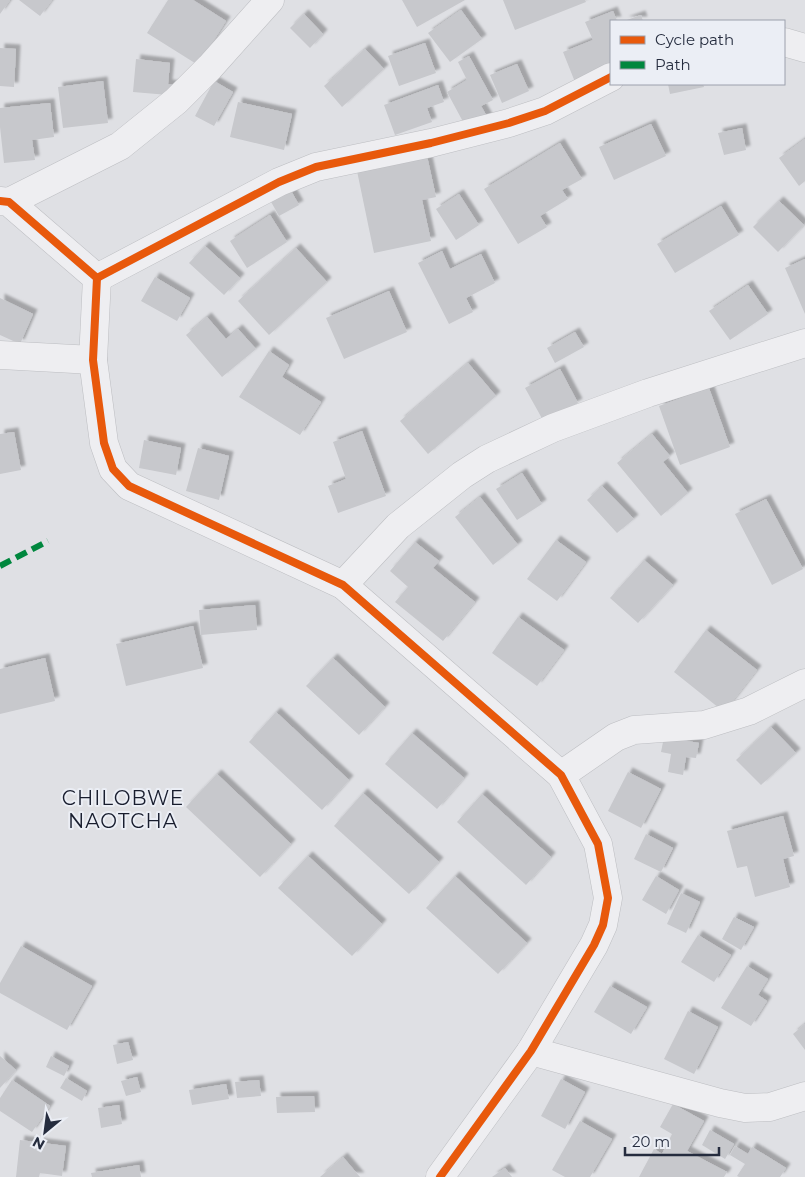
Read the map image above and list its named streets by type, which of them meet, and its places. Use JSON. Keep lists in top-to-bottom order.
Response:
{
  "districts": ["CHILOBWE NAOTCHA"],
  "legend": ["Cycle path", "Path"],
  "scale_bar": "20 m",
  "north": "bottom left"
}
